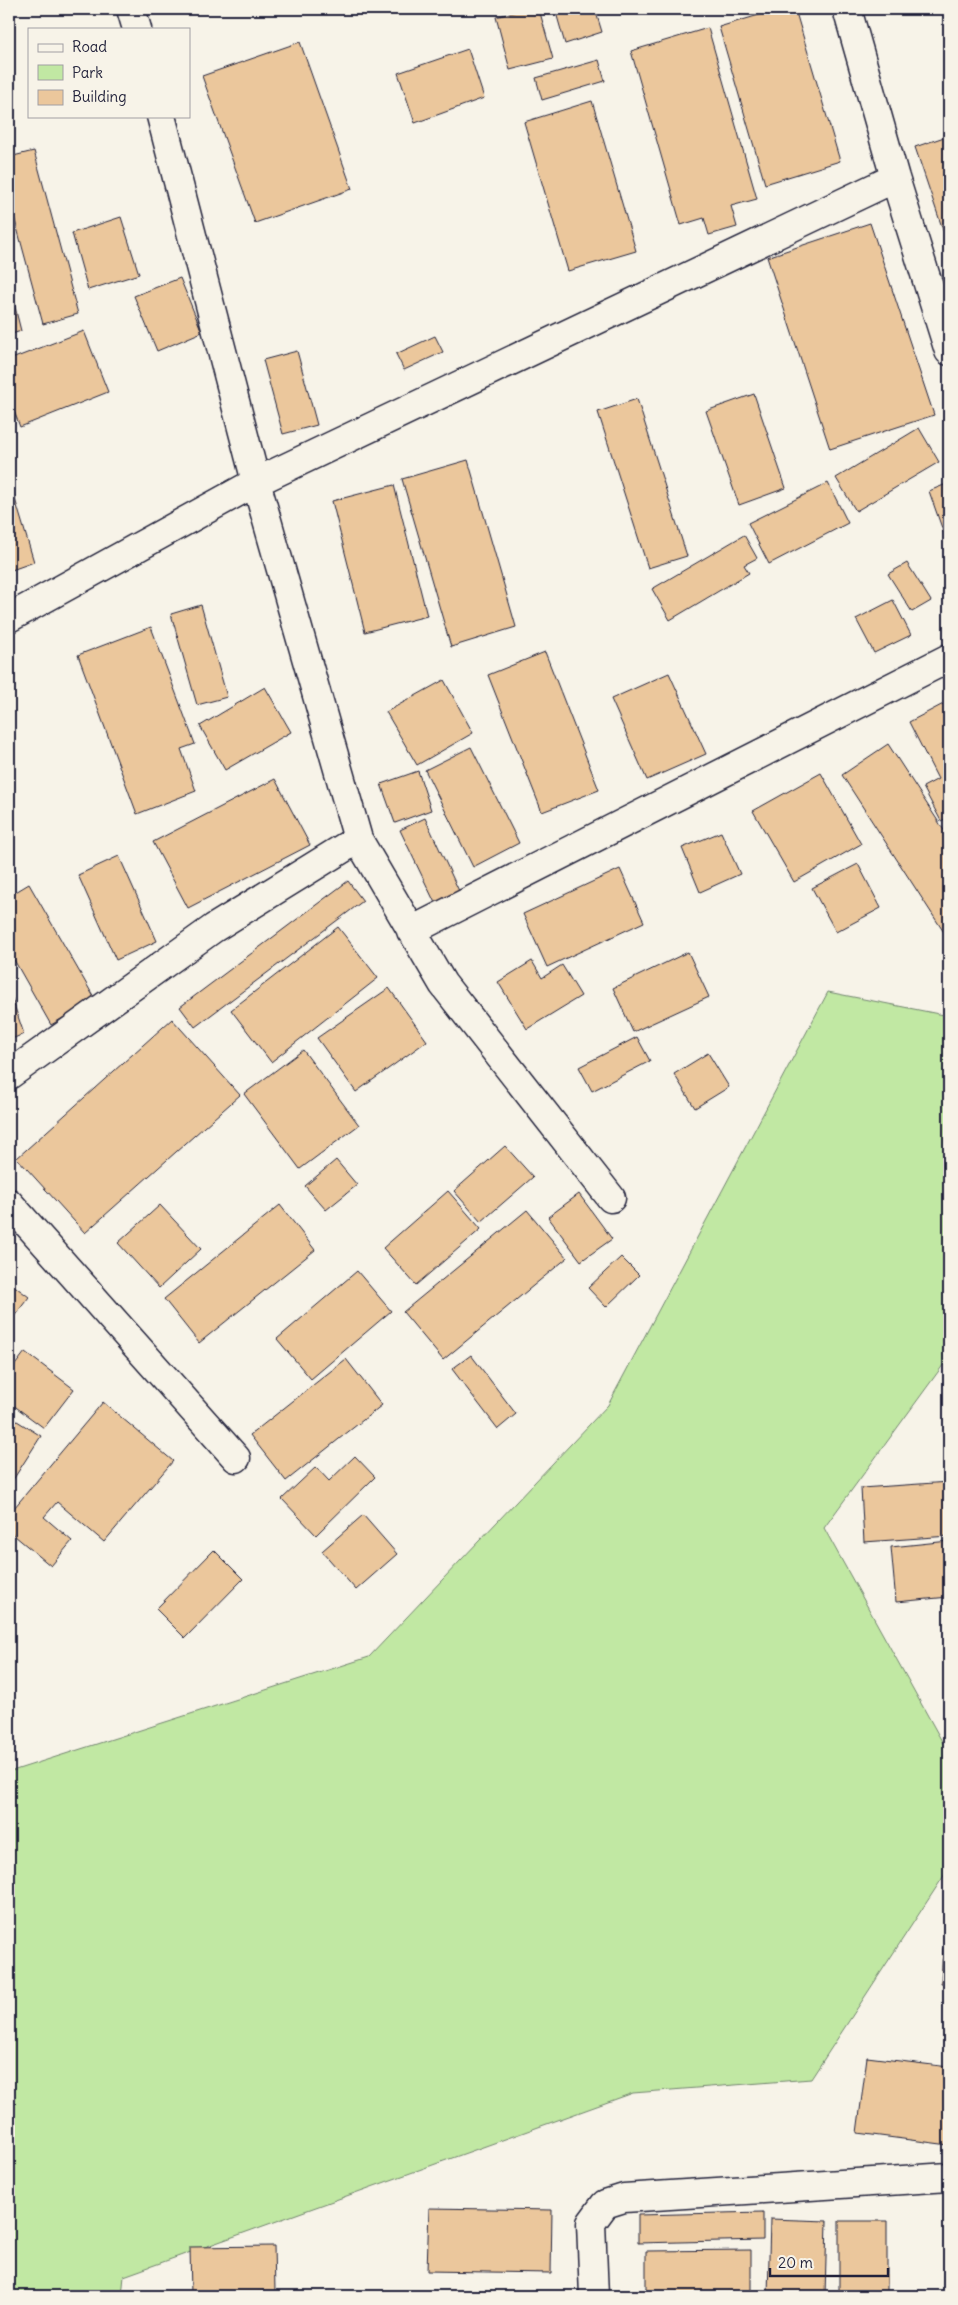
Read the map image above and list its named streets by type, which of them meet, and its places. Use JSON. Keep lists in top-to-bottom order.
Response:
{
  "legend": ["Road", "Park", "Building"],
  "scale_bar": "20 m"
}
